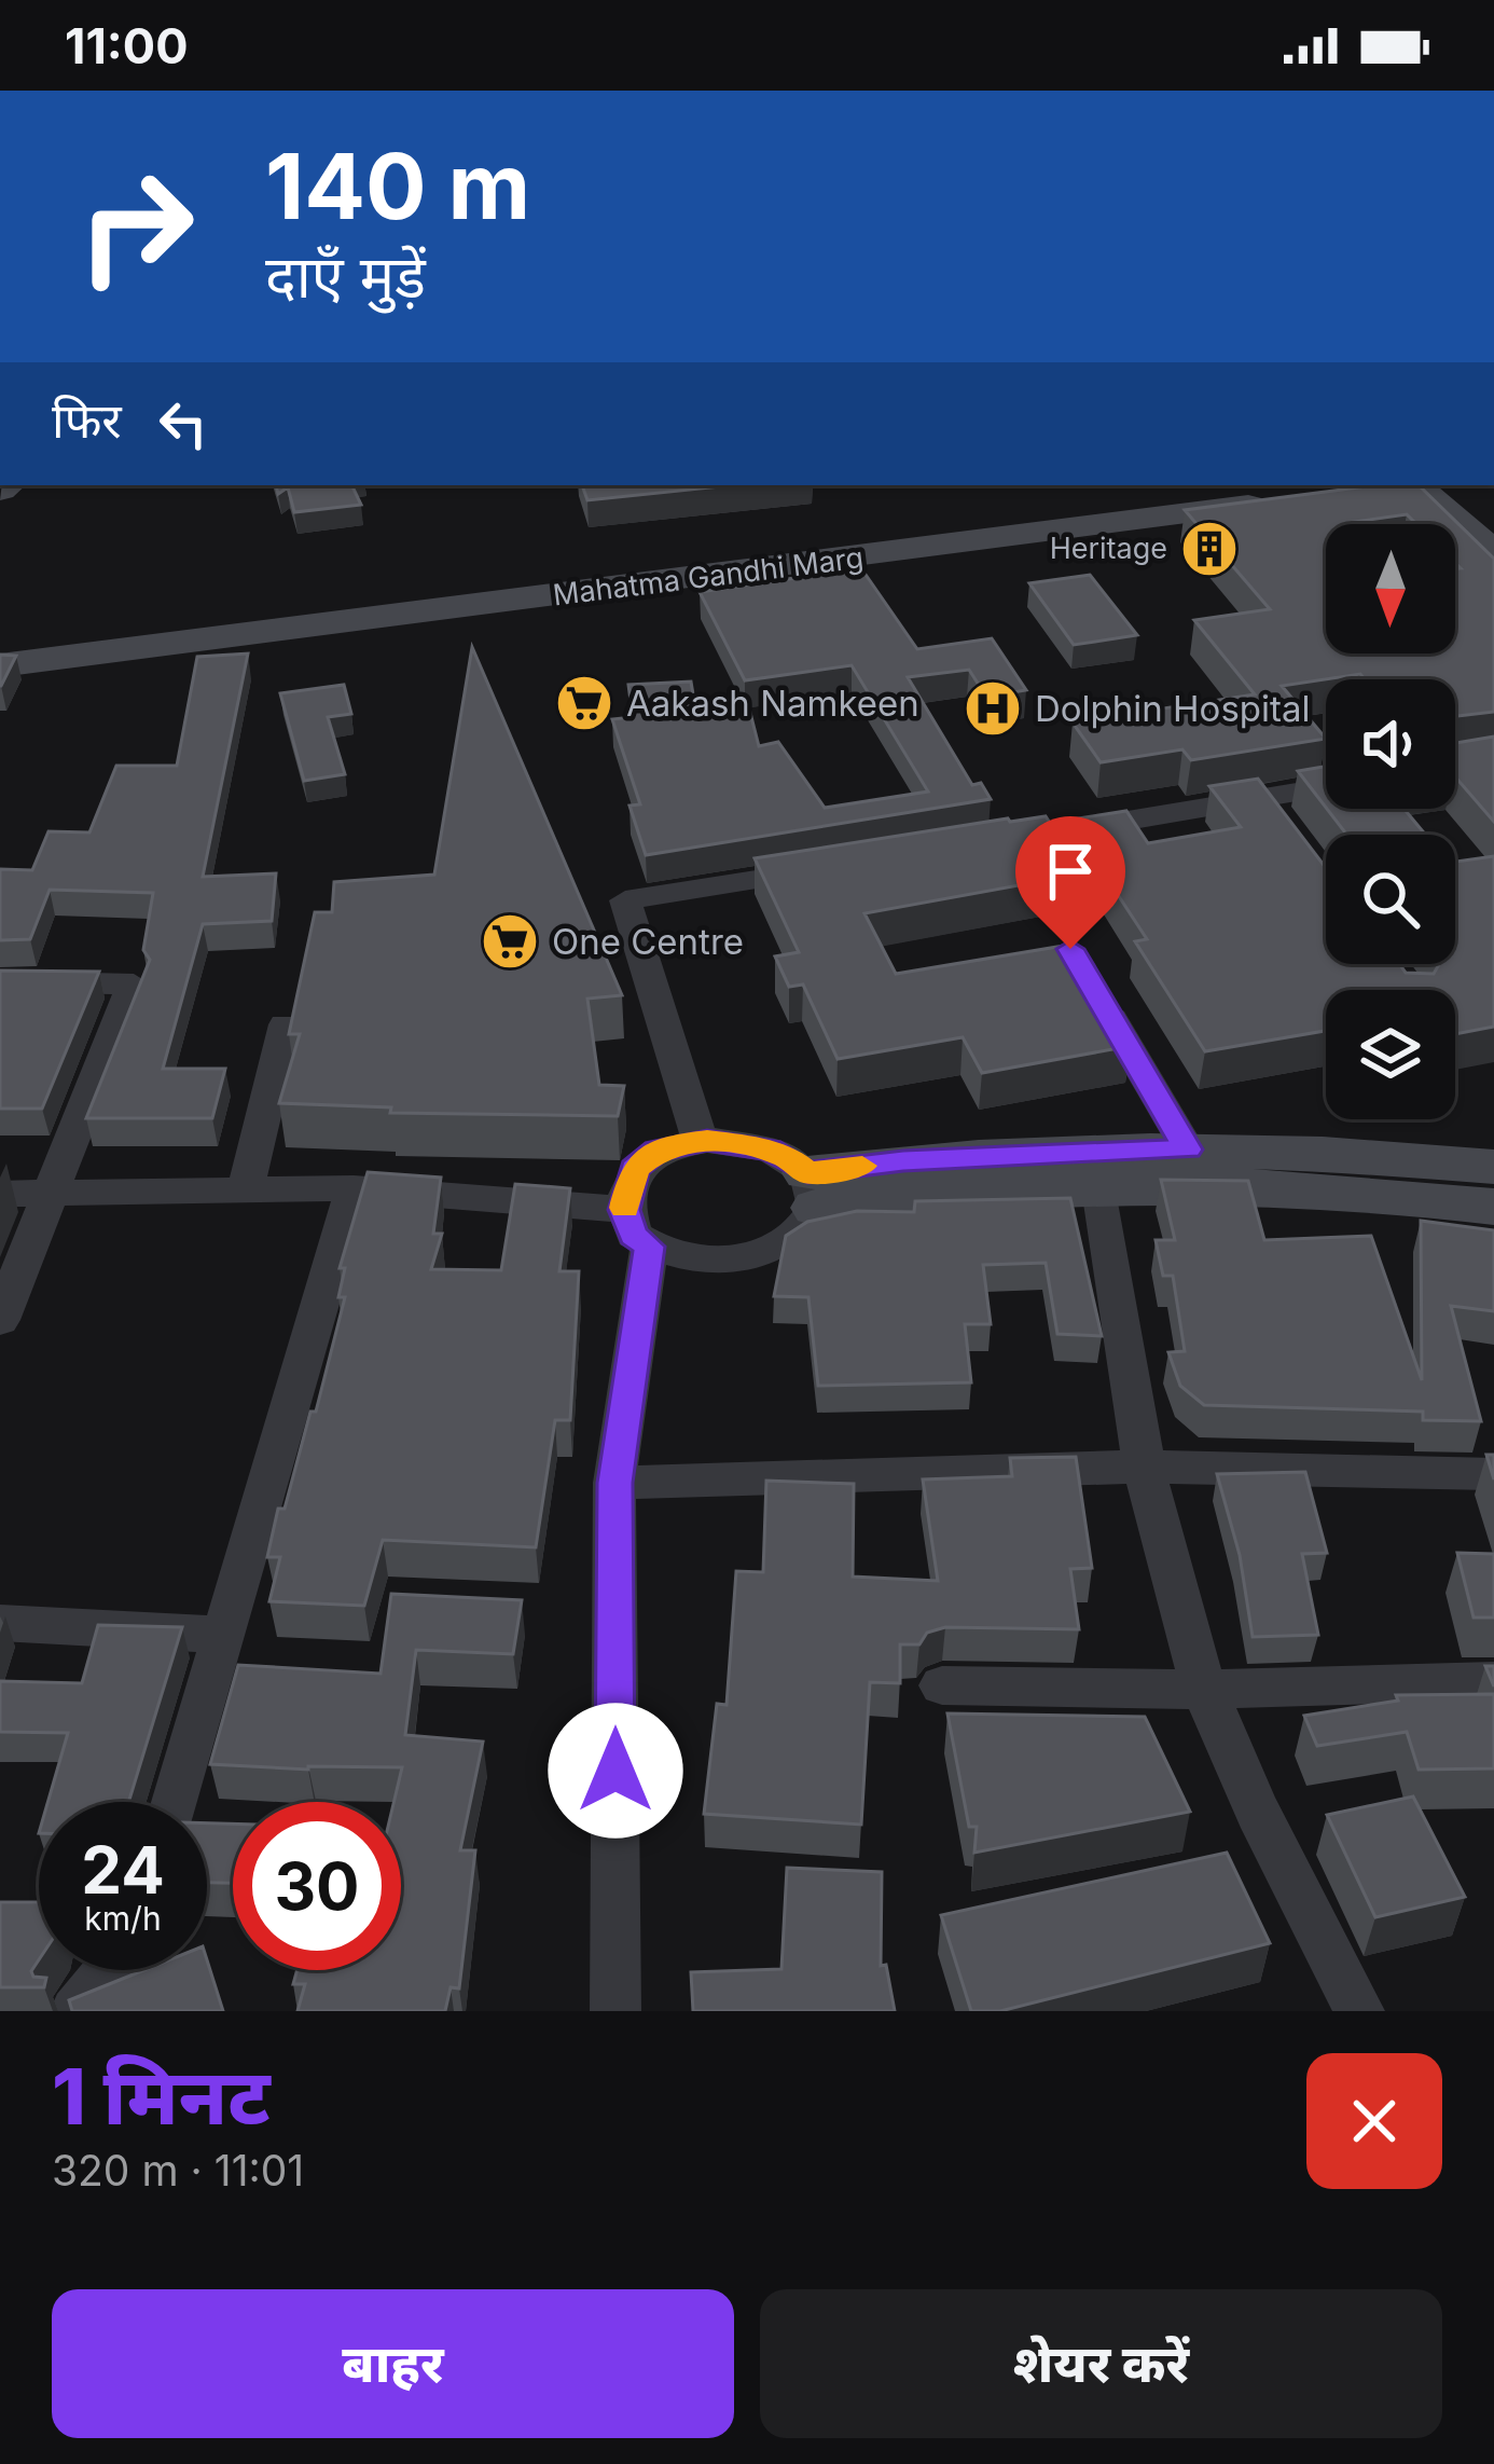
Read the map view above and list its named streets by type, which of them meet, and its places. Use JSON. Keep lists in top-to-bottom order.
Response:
{
  "streets": {
    "main road": ["Mahatma Gandhi Marg"]
  },
  "places": {
    "building": ["Heritage"],
    "supermarket": ["Aakash Namkeen", "One Centre"],
    "hospital": ["Dolphin Hospital"]
  },
  "north": "bottom",
  "page": {
    "status": "11:00",
    "turn": ["140 m", "दाएँ मुड़ें"],
    "then": "फिर",
    "speed": "24 km/h",
    "limit": "30",
    "heading": ["1 मिनट", "320 m · 11:01"],
    "buttons": ["बाहर", "शेयर करें"]
  }
}
